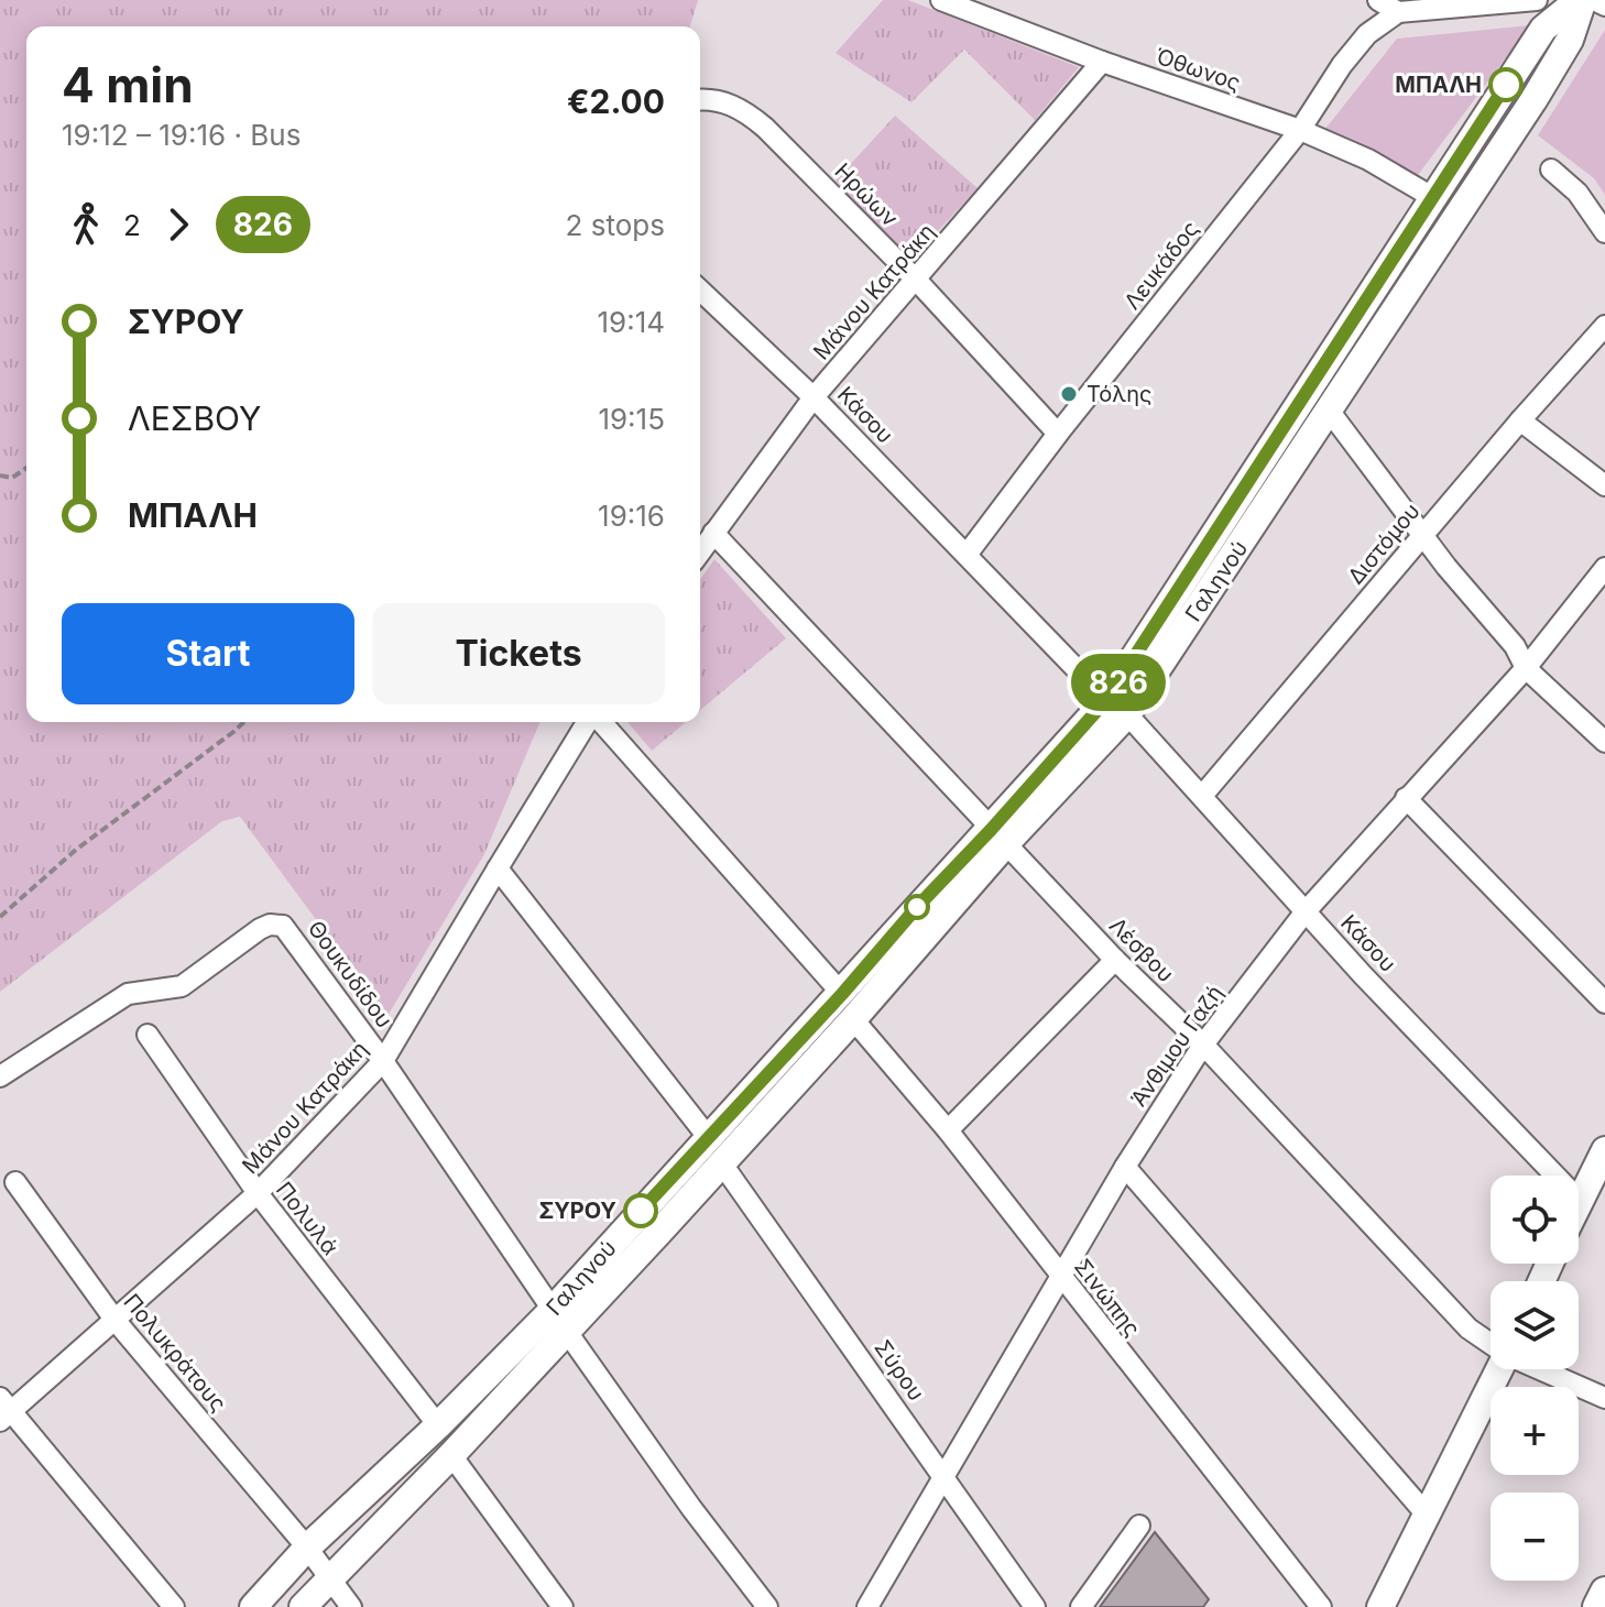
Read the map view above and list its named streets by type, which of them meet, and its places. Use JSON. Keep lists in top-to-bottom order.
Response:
{
  "streets": {
    "street": [
      "Όθωνος",
      "Ηρώων",
      "Λευκάδος",
      "Μάνου Κατράκη",
      "Κάσου",
      "Διστόμου",
      "Γαληνού",
      "Λέσβου",
      "Θουκυδίδου",
      "Άνθιμου Γαζή",
      "Πολυλά",
      "Σινώπης",
      "Πολυκράτους",
      "Σύρου"
    ]
  },
  "crossings": [
    ["Όθωνος", "Λευκάδος"],
    ["Όθωνος", "Μάνου Κατράκη"],
    ["Όθωνος", "Γαληνού"],
    ["Ηρώων", "Λευκάδος"],
    ["Ηρώων", "Μάνου Κατράκη"],
    ["Λευκάδος", "Κάσου"],
    ["Μάνου Κατράκη", "Κάσου"],
    ["Μάνου Κατράκη", "Λέσβου"],
    ["Μάνου Κατράκη", "Θουκυδίδου"],
    ["Μάνου Κατράκη", "Πολυλά"],
    ["Μάνου Κατράκη", "Πολυκράτους"],
    ["Κάσου", "Διστόμου"],
    ["Κάσου", "Γαληνού"],
    ["Κάσου", "Άνθιμου Γαζή"],
    ["Γαληνού", "Λέσβου"],
    ["Γαληνού", "Πολυλά"],
    ["Γαληνού", "Σινώπης"],
    ["Γαληνού", "Πολυκράτους"],
    ["Γαληνού", "Σύρου"],
    ["Λέσβου", "Άνθιμου Γαζή"],
    ["Άνθιμου Γαζή", "Σινώπης"],
    ["Άνθιμου Γαζή", "Σύρου"]
  ],
  "places": ["ΜΠΑΛΗ", "Τόλης", "ΣΥΡΟΥ"],
  "lines": ["bus line 826"],
  "page": {
    "on_map": "826",
    "heading": ["4 min", "19:12 – 19:16 · Bus", "€2.00"],
    "legs": ["2", "826", "2 stops"],
    "list": [
      {
        "name": "ΣΥΡΟΥ",
        "value": "19:14"
      },
      {
        "name": "ΛΕΣΒΟΥ",
        "value": "19:15"
      },
      {
        "name": "ΜΠΑΛΗ",
        "value": "19:16"
      }
    ],
    "buttons": ["Start", "Tickets"],
    "map_buttons": ["+", "−"]
  }
}
